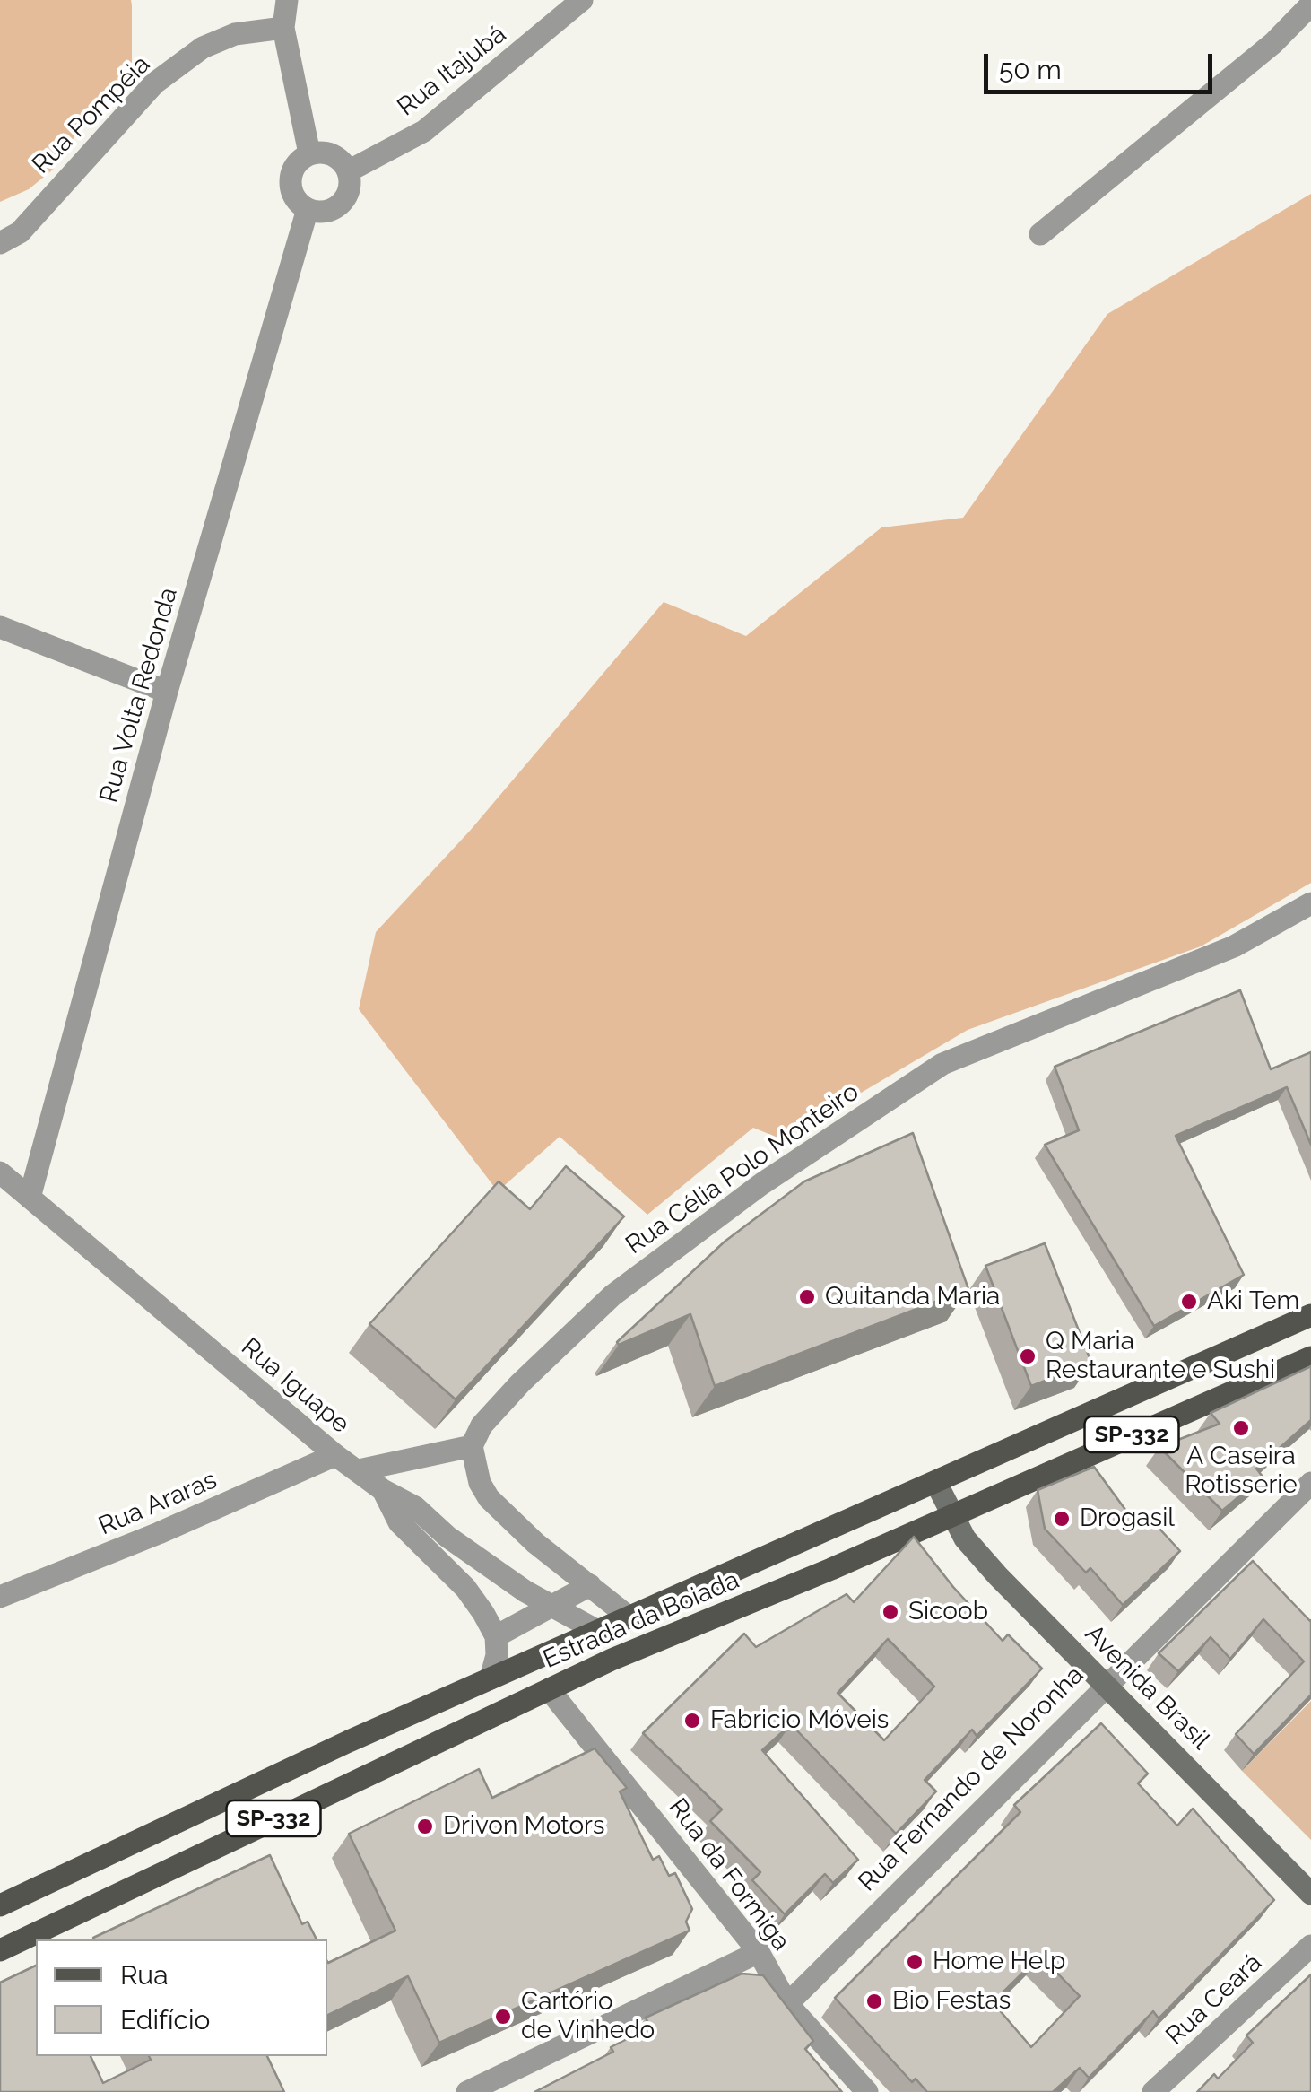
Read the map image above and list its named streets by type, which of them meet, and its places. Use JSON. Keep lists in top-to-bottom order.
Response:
{
  "streets": {
    "main road": ["SP-332", "Estrada da Boiada"],
    "street": [
      "Rua Itajubá",
      "Rua Pompéia",
      "Rua Volta Redonda",
      "Rua Célia Polo Monteiro",
      "Rua Iguape",
      "Rua Araras",
      "Avenida Brasil",
      "Rua Fernando de Noronha",
      "Rua da Formiga",
      "Rua Ceará"
    ]
  },
  "crossings": [
    ["Rua Itajubá", "Rua Volta Redonda"],
    ["Rua Volta Redonda", "Rua Iguape"],
    ["Rua Iguape", "Rua Araras"],
    ["Estrada da Boiada", "Avenida Brasil"],
    ["Estrada da Boiada", "Rua da Formiga"],
    ["Avenida Brasil", "Rua Fernando de Noronha"],
    ["Rua Fernando de Noronha", "Rua da Formiga"]
  ],
  "places": [
    "Quitanda Maria",
    "Aki Tem",
    "Q Maria Restaurante e Sushi",
    "A Caseira Rotisserie",
    "Drogasil",
    "Sicoob",
    "Fabricio Móveis",
    "Drivon Motors",
    "Home Help",
    "Bio Festas",
    "Cartório de Vinhedo"
  ],
  "legend": ["Rua", "Edifício"],
  "scale_bar": "50 m"
}
